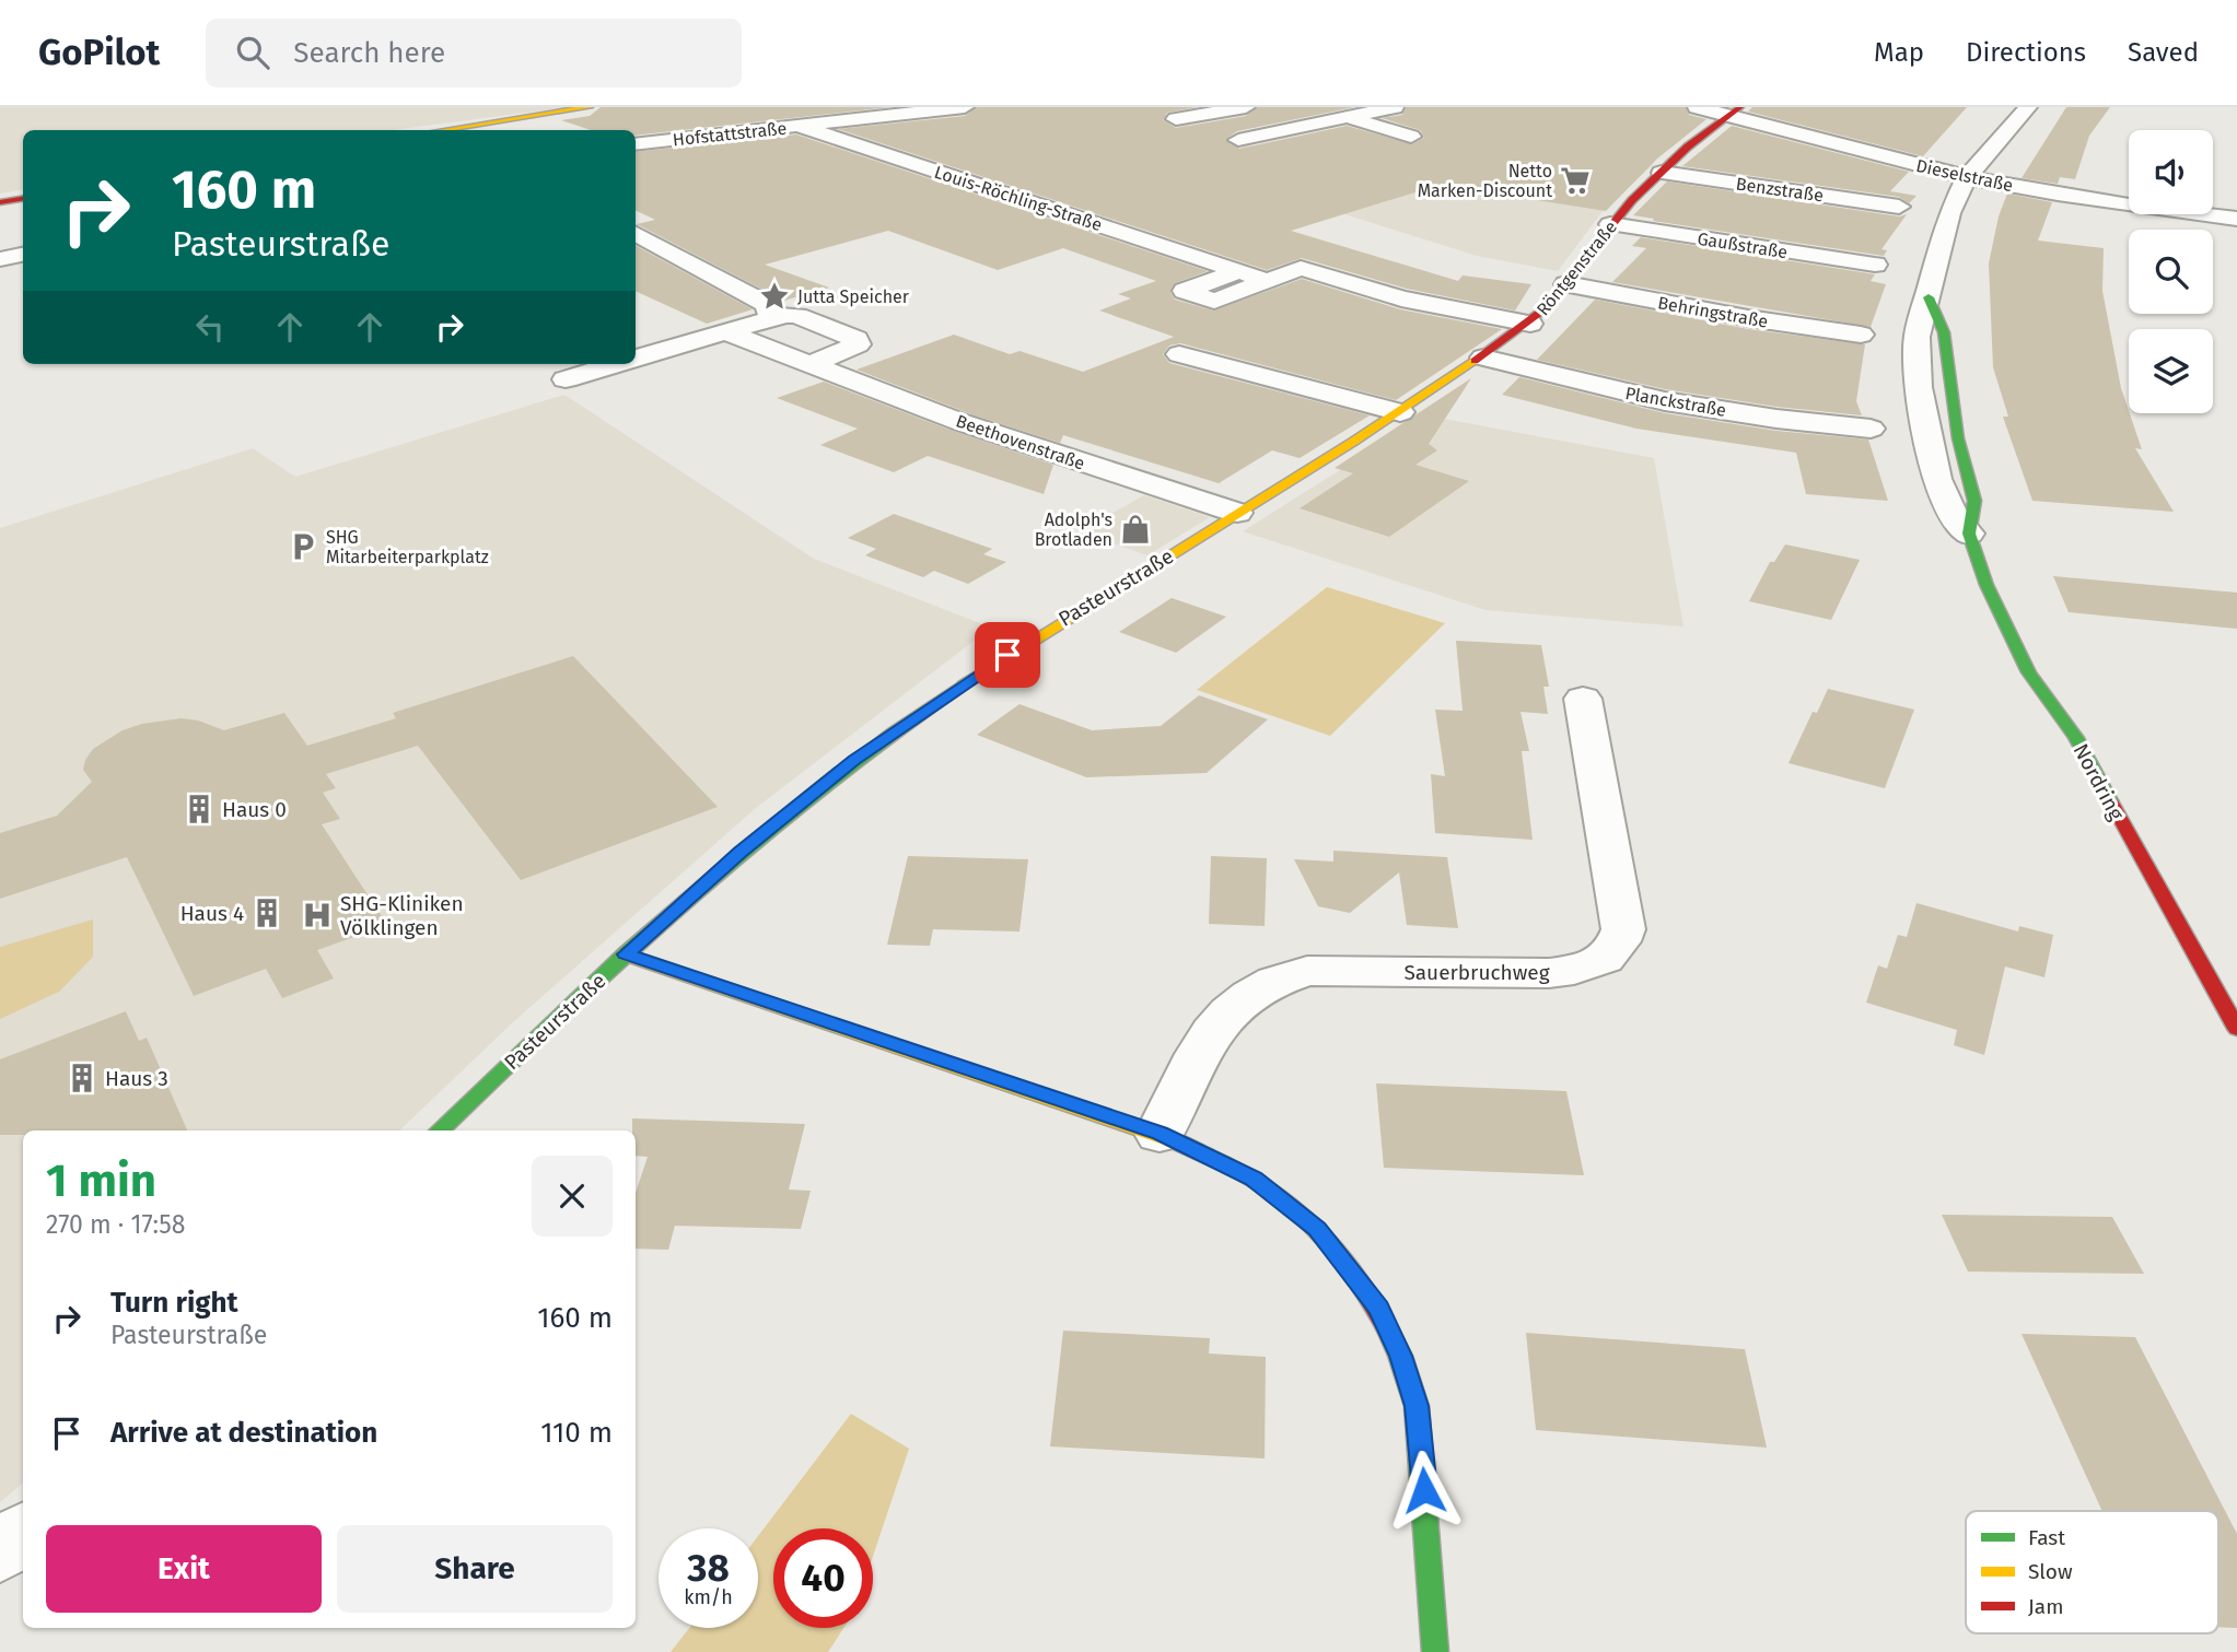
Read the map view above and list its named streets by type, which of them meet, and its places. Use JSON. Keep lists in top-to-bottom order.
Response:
{
  "streets": {
    "street": [
      "Hofstattstraße",
      "Dieselstraße",
      "Benzstraße",
      "Louis-Röchling-Straße",
      "Gaußstraße",
      "Röntgenstraße",
      "Behringstraße",
      "Planckstraße",
      "Beethovenstraße",
      "Pasteurstraße",
      "Nordring",
      "Sauerbruchweg"
    ]
  },
  "crossings": [
    ["Hofstattstraße", "Louis-Röchling-Straße"],
    ["Dieselstraße", "Röntgenstraße"],
    ["Dieselstraße", "Nordring"],
    ["Benzstraße", "Röntgenstraße"],
    ["Gaußstraße", "Röntgenstraße"],
    ["Röntgenstraße", "Behringstraße"],
    ["Röntgenstraße", "Planckstraße"],
    ["Röntgenstraße", "Beethovenstraße"],
    ["Röntgenstraße", "Pasteurstraße"],
    ["Beethovenstraße", "Pasteurstraße"]
  ],
  "places": {
    "supermarket": ["Netto Marken-Discount"],
    "place": ["Jutta Speicher"],
    "shop": ["Adolph's Brotladen"],
    "parking": ["SHG Mitarbeiterparkplatz"],
    "building": ["Haus 0", "Haus 4", "Haus 3"],
    "hospital": ["SHG-Kliniken Völklingen"]
  },
  "legend": ["Fast", "Slow", "Jam"],
  "page": {
    "header": "GoPilot",
    "search": "Search here",
    "nav": ["Map", "Directions", "Saved"],
    "turn": ["160 m", "Pasteurstraße"],
    "heading": ["1 min", "270 m · 17:58"],
    "list": [
      {
        "name": "Turn right",
        "note": "Pasteurstraße",
        "value": "160 m"
      },
      {
        "name": "Arrive at destination",
        "value": "110 m"
      }
    ],
    "buttons": ["Exit", "Share"],
    "speed": "38 km/h",
    "limit": "40"
  }
}
